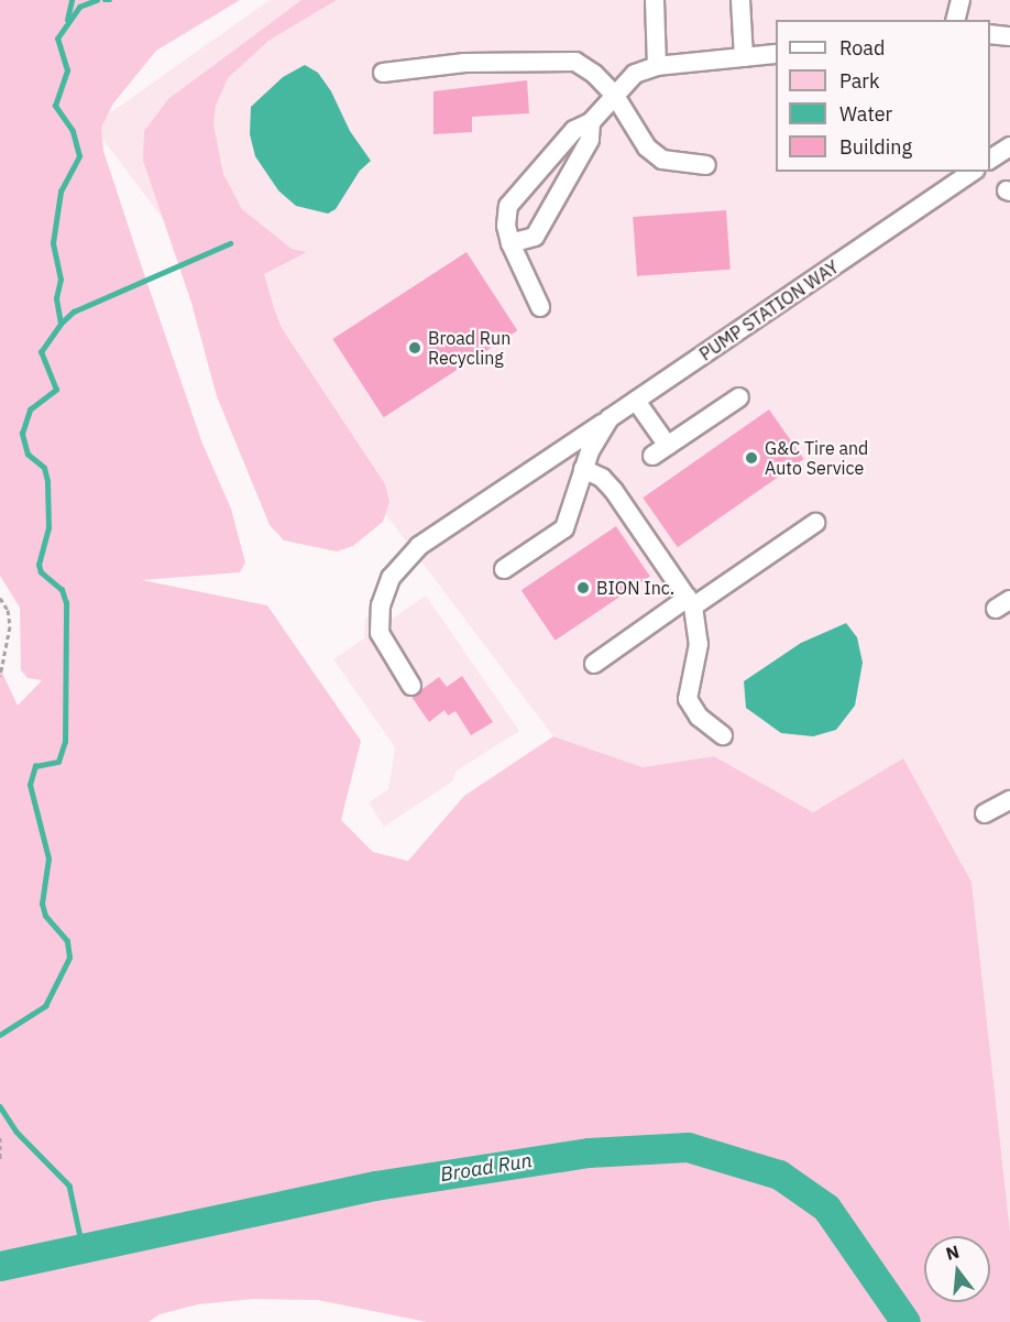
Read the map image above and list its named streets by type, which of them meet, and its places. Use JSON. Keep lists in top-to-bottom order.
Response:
{
  "streets": {
    "street": ["PUMP STATION WAY"]
  },
  "water": ["Broad Run"],
  "places": ["Broad Run Recycling", "G&C Tire and Auto Service", "BION Inc."],
  "legend": [
    "Road",
    "Park",
    "Water",
    "Building"
  ],
  "north": "top"
}
